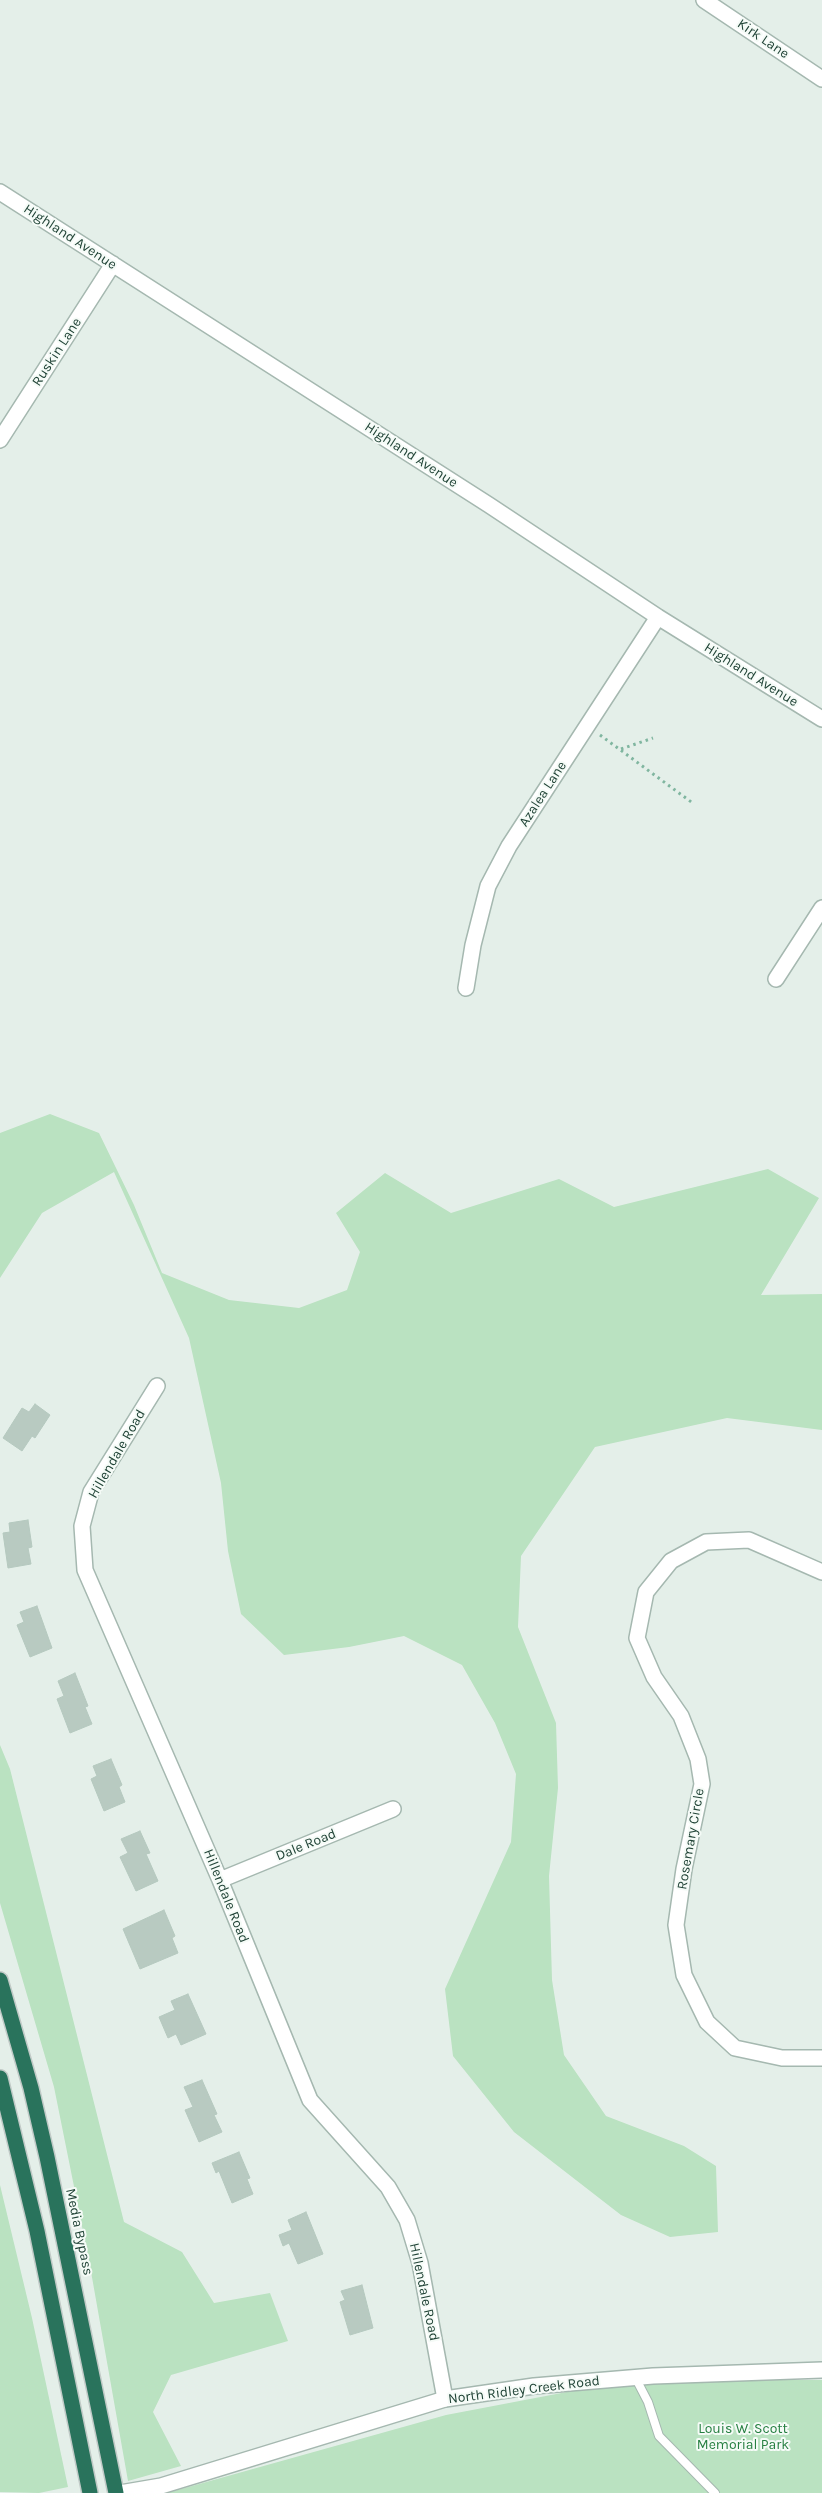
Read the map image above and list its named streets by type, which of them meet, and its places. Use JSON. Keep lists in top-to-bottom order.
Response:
{
  "streets": {
    "highway": ["Media Bypass"],
    "street": [
      "Kirk Lane",
      "Highland Avenue",
      "Ruskin Lane",
      "Azalea Lane",
      "Hillendale Road",
      "Rosemary Circle",
      "Dale Road",
      "North Ridley Creek Road"
    ]
  },
  "crossings": [
    ["Highland Avenue", "Ruskin Lane"],
    ["Highland Avenue", "Azalea Lane"],
    ["Hillendale Road", "Dale Road"],
    ["Hillendale Road", "North Ridley Creek Road"],
    ["Media Bypass", "North Ridley Creek Road"]
  ],
  "parks": ["Louis W. Scott Memorial Park"]
}
